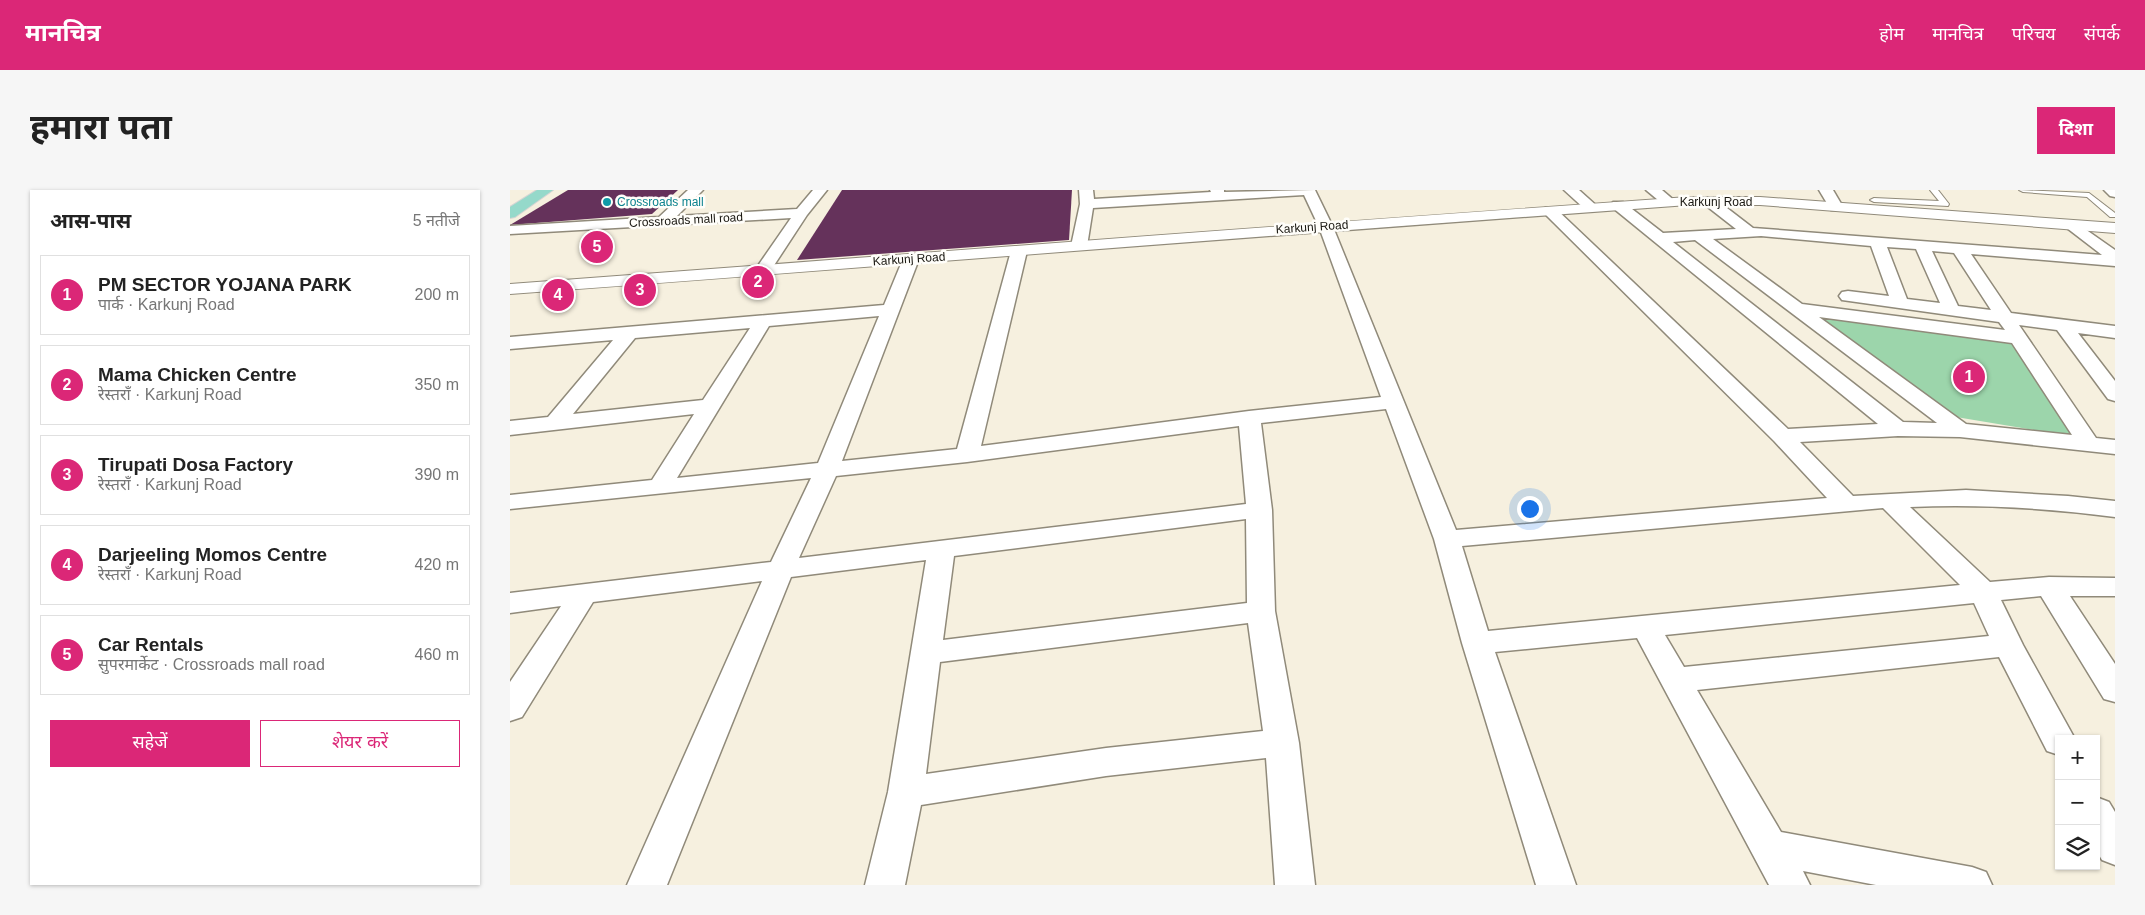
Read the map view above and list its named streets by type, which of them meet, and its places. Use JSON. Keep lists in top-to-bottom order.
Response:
{
  "streets": {
    "street": ["Karkunj Road", "Crossroads mall road"]
  },
  "places": ["Crossroads mall"],
  "page": {
    "header": "मानचित्र",
    "nav": [
      "होम",
      "मानचित्र",
      "परिचय",
      "संपर्क"
    ],
    "title": "हमारा पता",
    "buttons": [
      "दिशा",
      ["सहेजें", "शेयर करें"]
    ],
    "heading": ["आस-पास", "5 नतीजे"],
    "pins": [
      "5",
      "2",
      "3",
      "4",
      "1"
    ],
    "list": [
      {
        "mark": "1",
        "name": "PM SECTOR YOJANA PARK",
        "note": "पार्क · Karkunj Road",
        "value": "200 m"
      },
      {
        "mark": "2",
        "name": "Mama Chicken Centre",
        "note": "रेस्तराँ · Karkunj Road",
        "value": "350 m"
      },
      {
        "mark": "3",
        "name": "Tirupati Dosa Factory",
        "note": "रेस्तराँ · Karkunj Road",
        "value": "390 m"
      },
      {
        "mark": "4",
        "name": "Darjeeling Momos Centre",
        "note": "रेस्तराँ · Karkunj Road",
        "value": "420 m"
      },
      {
        "mark": "5",
        "name": "Car Rentals",
        "note": "सुपरमार्केट · Crossroads mall road",
        "value": "460 m"
      }
    ],
    "map_buttons": ["+", "−"]
  }
}
